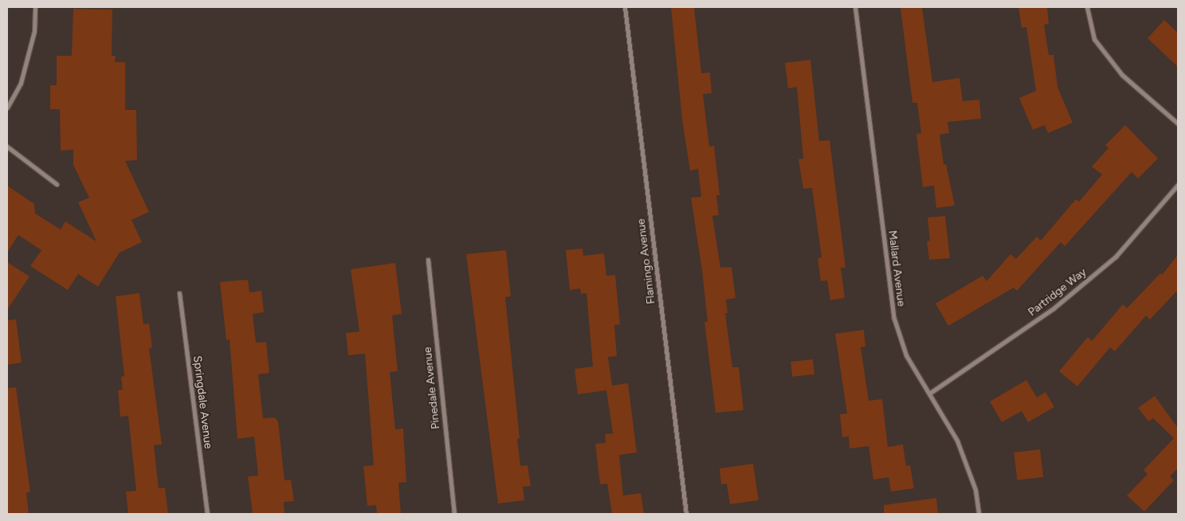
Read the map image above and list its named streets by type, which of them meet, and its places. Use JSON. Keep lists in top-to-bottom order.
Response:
{
  "streets": {
    "street": [
      "Flamingo Avenue",
      "Mallard Avenue",
      "Partridge Way",
      "Pinedale Avenue",
      "Springdale Avenue"
    ]
  },
  "crossings": [
    ["Mallard Avenue", "Partridge Way"]
  ]
}
